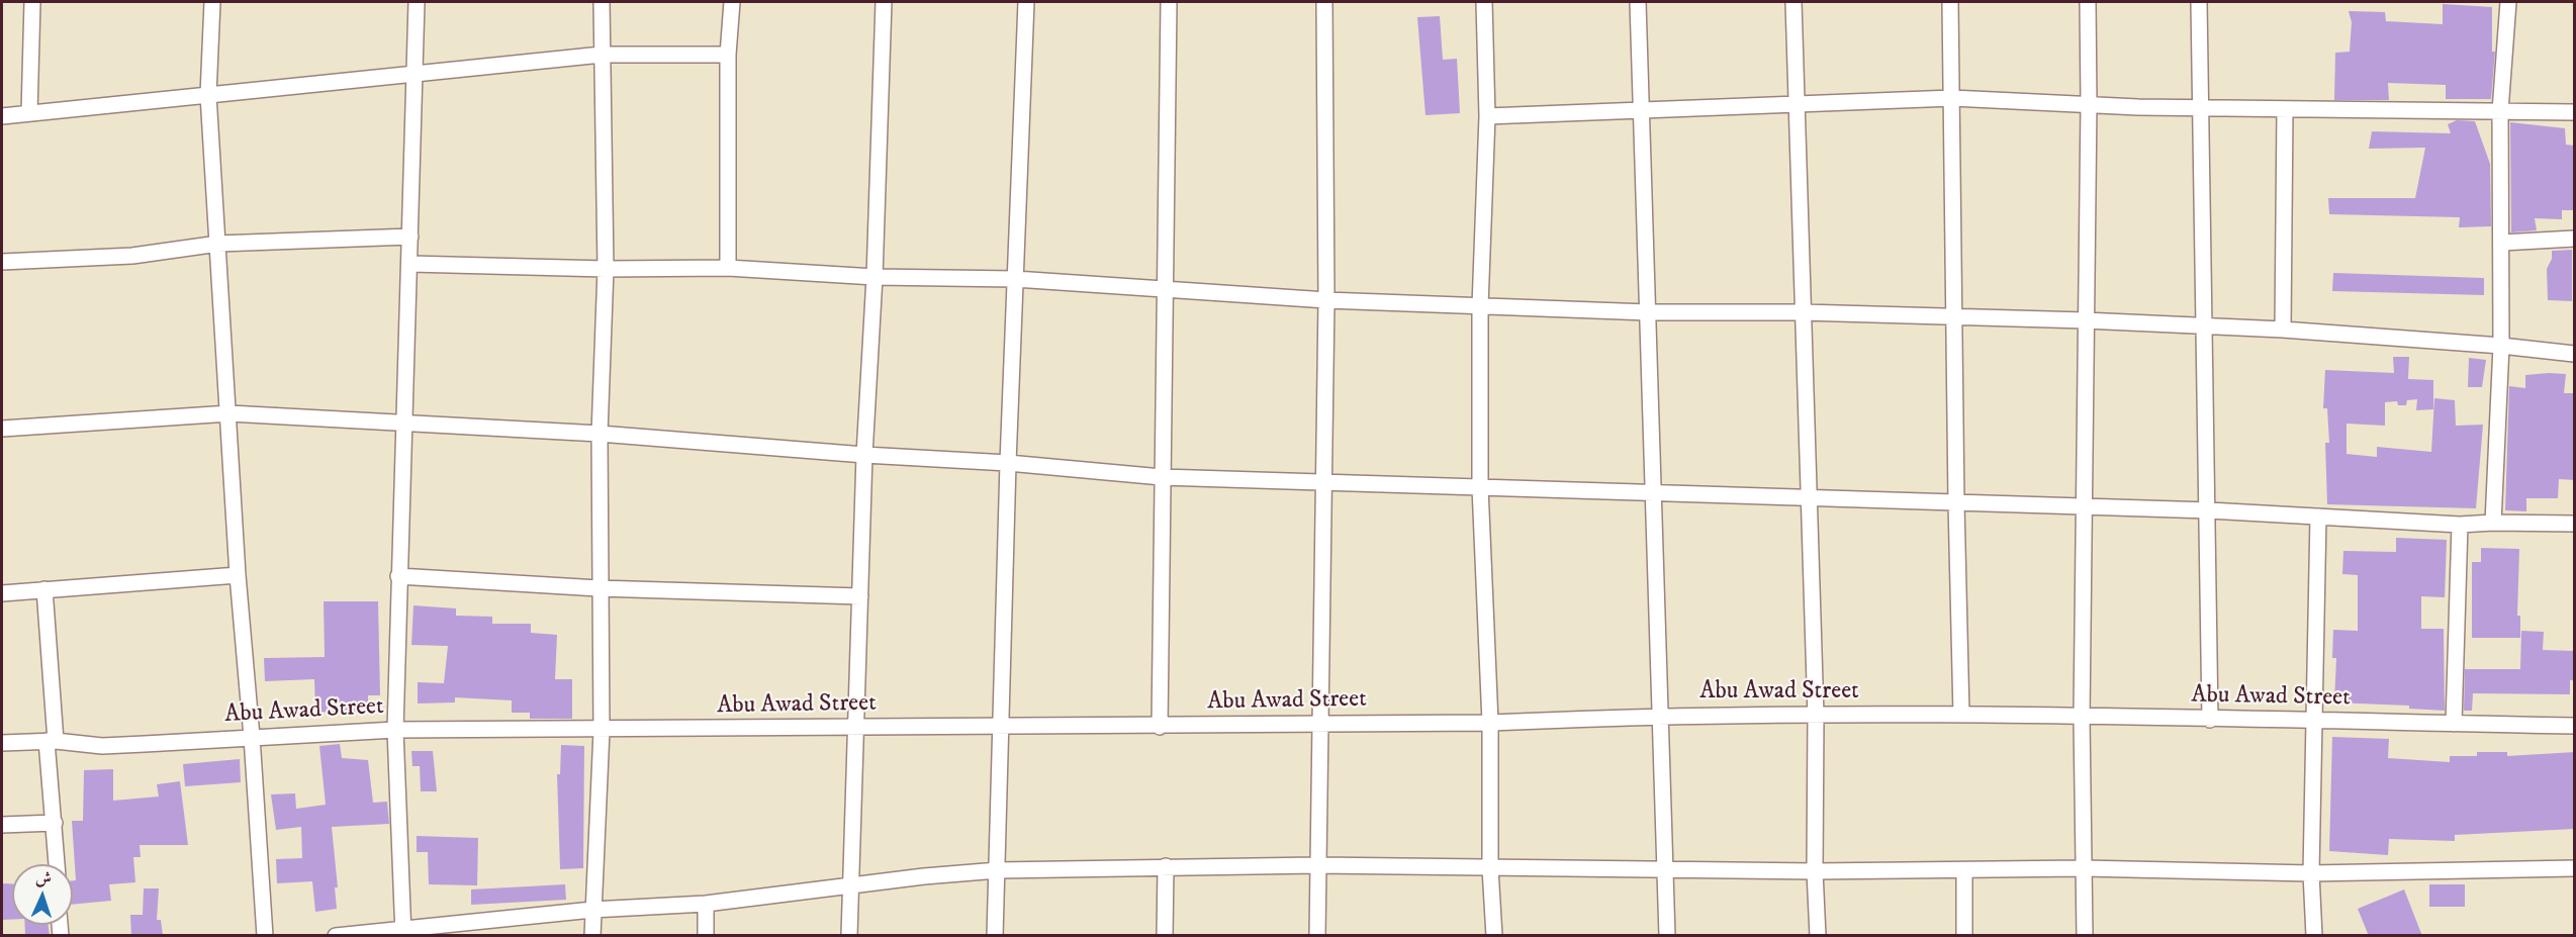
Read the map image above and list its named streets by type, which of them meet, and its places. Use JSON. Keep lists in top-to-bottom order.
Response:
{
  "streets": {
    "street": ["Abu Awad Street"]
  },
  "north": "top"
}
